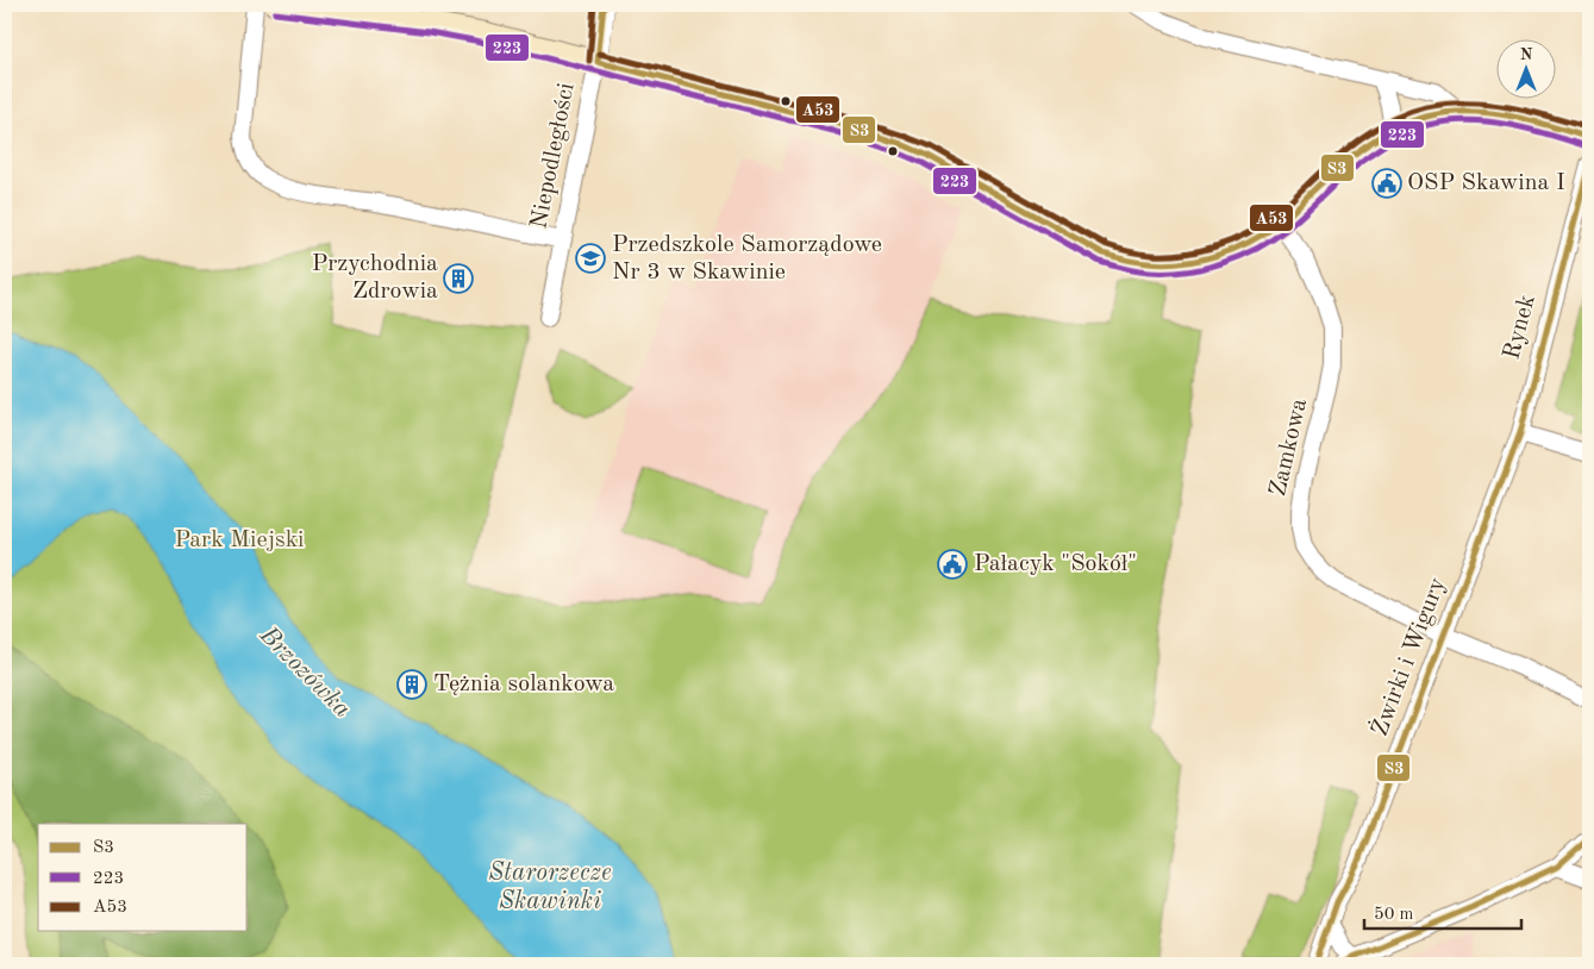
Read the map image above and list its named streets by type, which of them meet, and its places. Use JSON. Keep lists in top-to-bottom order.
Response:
{
  "streets": {
    "street": [
      "Niepodległości",
      "Rynek",
      "Zamkowa",
      "Żwirki i Wigury"
    ]
  },
  "crossings": [
    ["Rynek", "Żwirki i Wigury"],
    ["Zamkowa", "Żwirki i Wigury"]
  ],
  "water": ["Brzozówka", "Starorzecze Skawinki"],
  "parks": ["Park Miejski"],
  "places": {
    "public building": ["OSP Skawina I", "Pałacyk \"Sokół\""],
    "school or university": ["Przedszkole Samorządowe Nr 3 w Skawinie"],
    "building": ["Przychodnia Zdrowia", "Tężnia solankowa"]
  },
  "lines": ["transit line S3", "transit line A53", "transit line 223"],
  "legend": ["S3", "223", "A53"],
  "scale_bar": "50 m",
  "north": "top"
}
